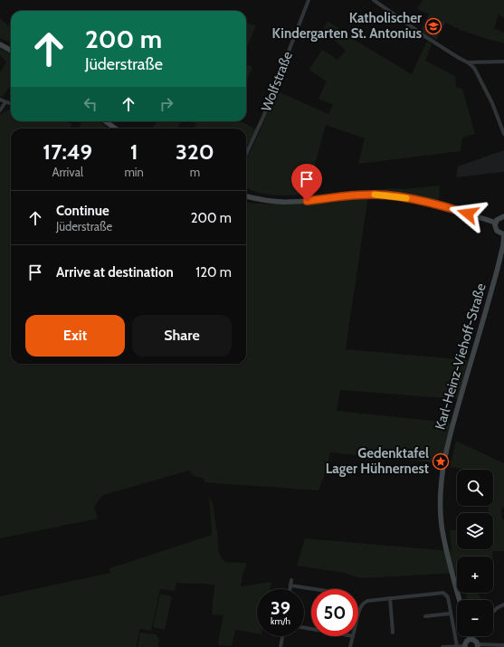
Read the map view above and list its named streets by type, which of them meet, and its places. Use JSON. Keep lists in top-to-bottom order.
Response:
{
  "streets": {
    "street": ["Wolfstraße", "Karl-Heinz-Viehoff-Straße"]
  },
  "places": {
    "school or university": ["Katholischer Kindergarten St. Antonius"],
    "place": ["Gedenktafel Lager Hühnernest"]
  },
  "page": {
    "turn": ["200 m", "Jüderstraße"],
    "eta": [
      "17:49",
      "Arrival",
      "1",
      "min",
      "320",
      "m"
    ],
    "list": [
      {
        "name": "Continue",
        "note": "Jüderstraße",
        "value": "200 m"
      },
      {
        "name": "Arrive at destination",
        "value": "120 m"
      }
    ],
    "buttons": ["Exit", "Share"],
    "map_buttons": ["+", "−"],
    "speed": "39 km/h",
    "limit": "50"
  }
}
